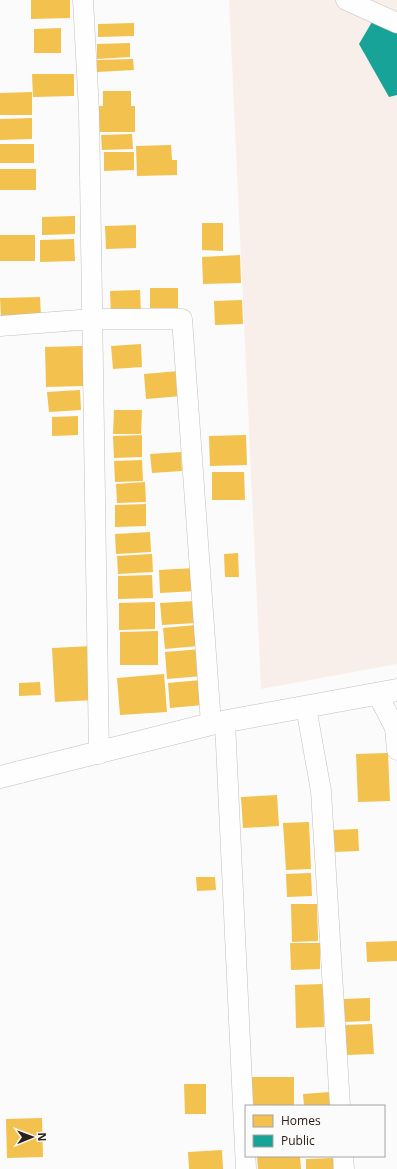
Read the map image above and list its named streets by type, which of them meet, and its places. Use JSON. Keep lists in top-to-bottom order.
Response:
{
  "legend": ["Homes", "Public"],
  "north": "right"
}
